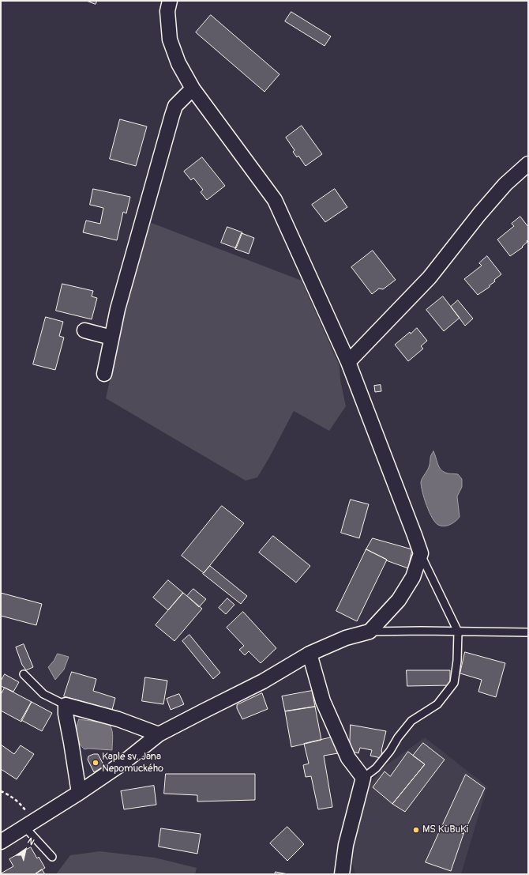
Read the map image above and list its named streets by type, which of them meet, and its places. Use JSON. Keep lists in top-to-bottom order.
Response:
{
  "places": ["Kaple sv. Jana Nepomuckého", "MS KuBuKi"],
  "north": "top right"
}
